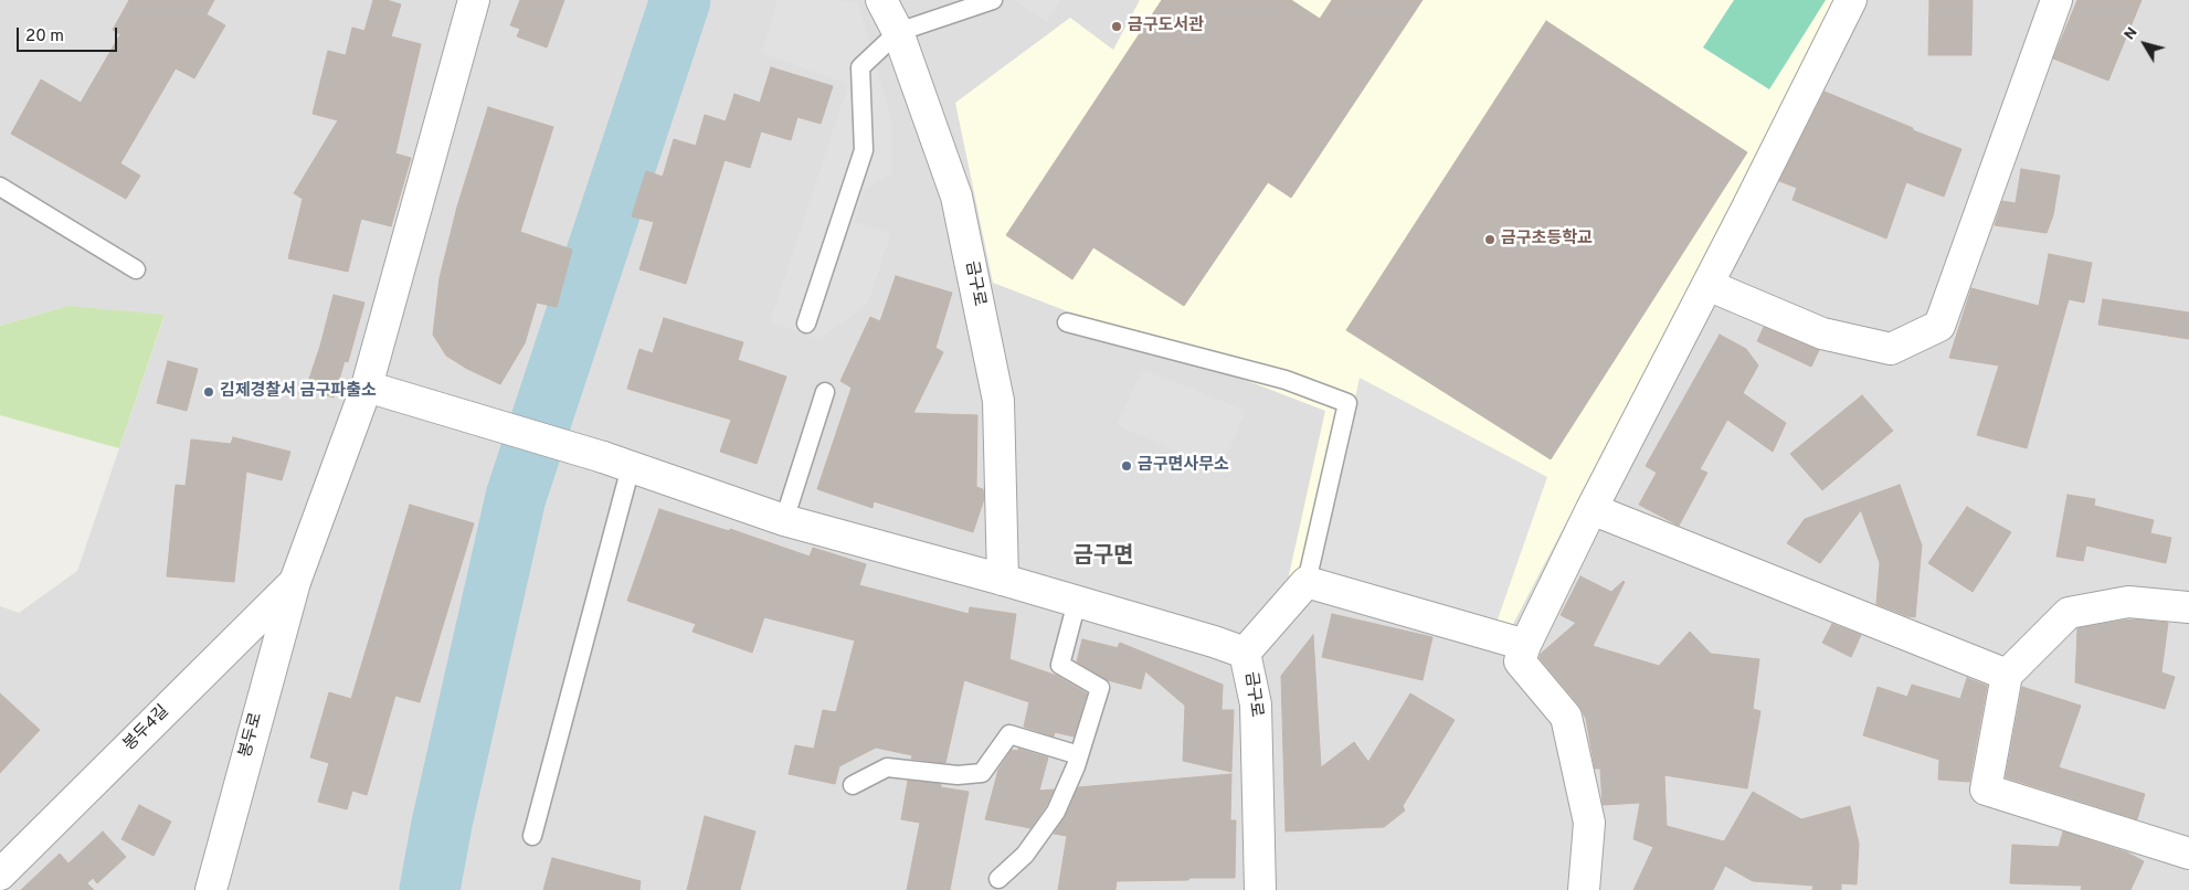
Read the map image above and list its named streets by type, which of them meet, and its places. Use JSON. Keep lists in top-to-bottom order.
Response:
{
  "streets": {
    "street": ["금구로", "봉두4길", "봉두로"]
  },
  "crossings": [
    ["금구로", "봉두로"],
    ["봉두4길", "봉두로"]
  ],
  "districts": ["금구면"],
  "places": [
    "금구도서관",
    "금구초등학교",
    "김제경찰서 금구파출소",
    "금구면사무소"
  ],
  "scale_bar": "20 m",
  "north": "top left"
}
